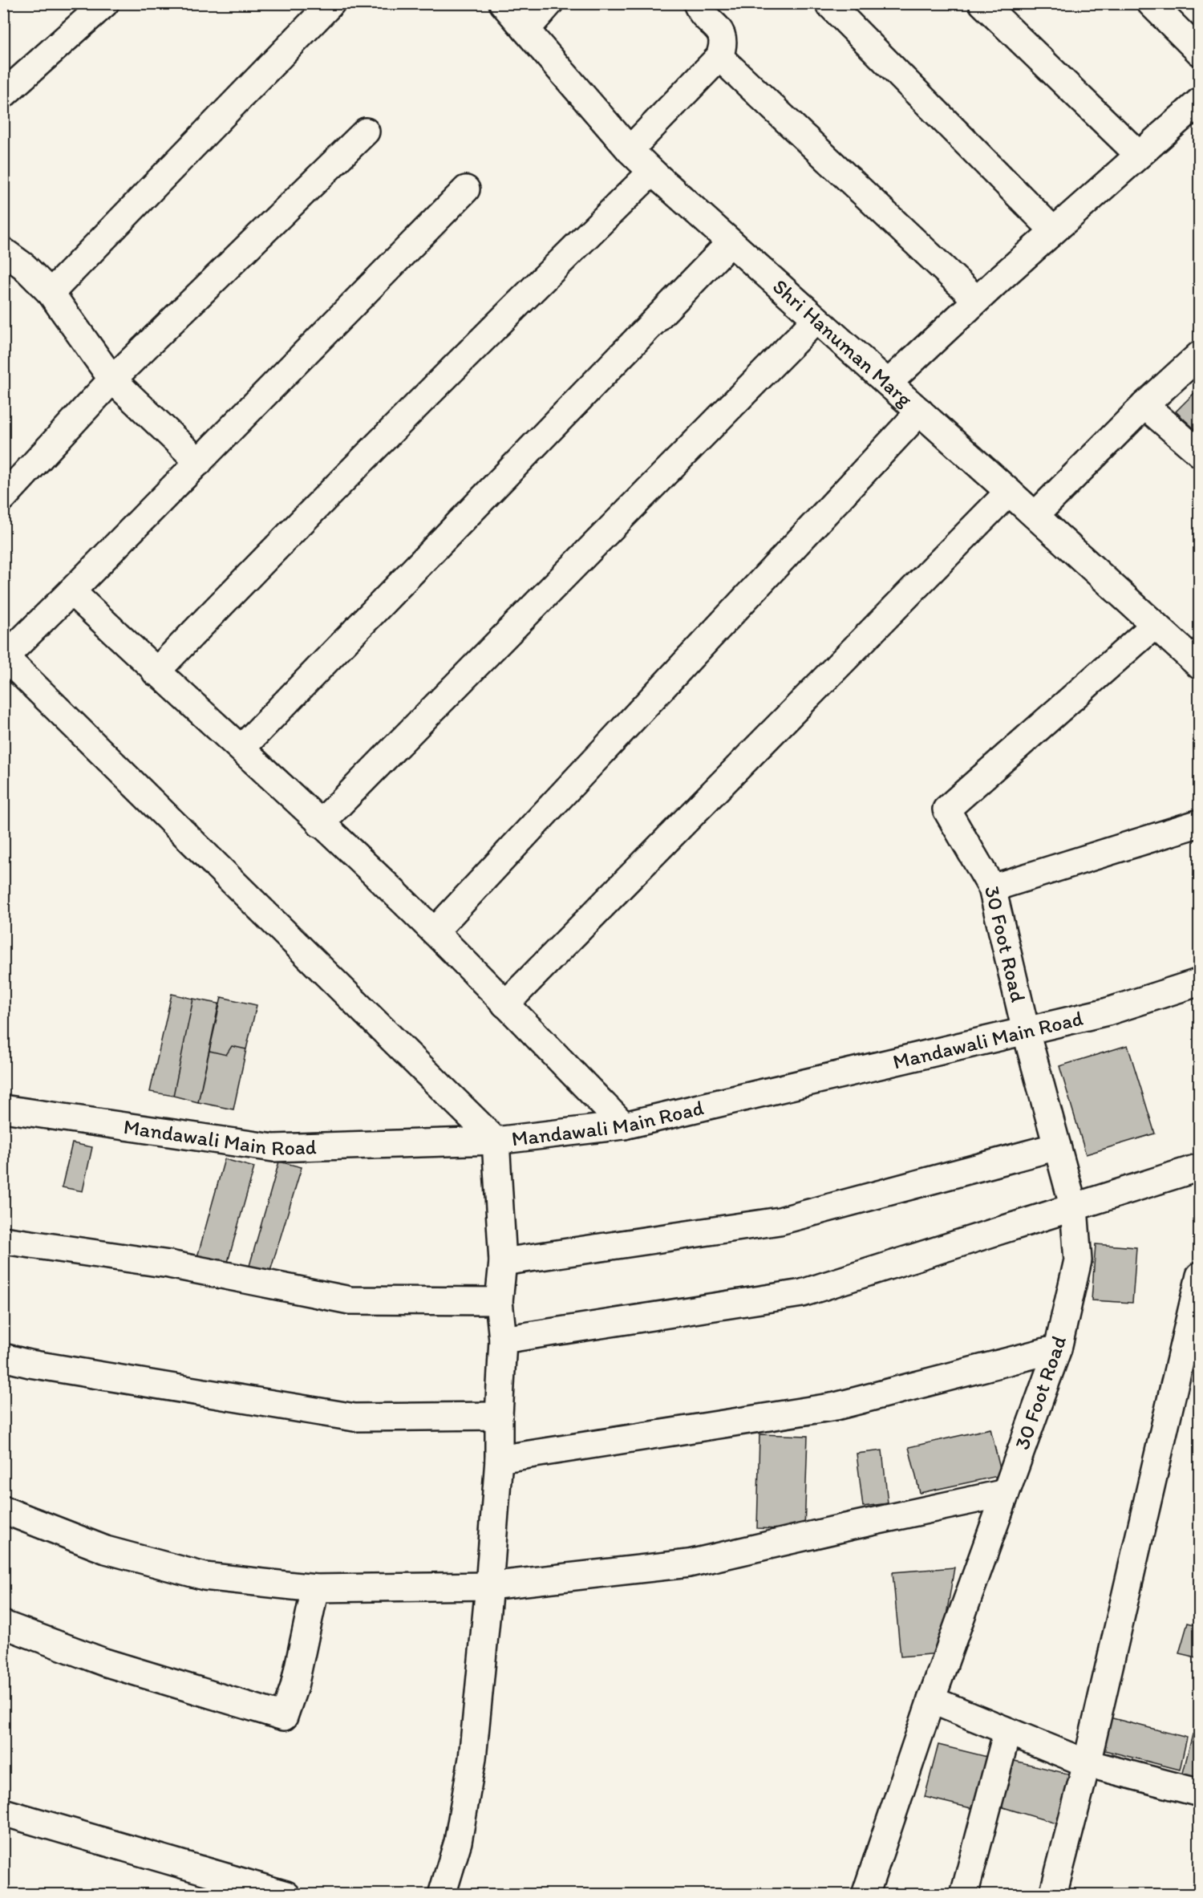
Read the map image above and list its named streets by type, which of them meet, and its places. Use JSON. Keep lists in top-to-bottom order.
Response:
{
  "streets": {
    "street": ["Shri Hanuman Marg", "30 Foot Road", "Mandawali Main Road"]
  },
  "crossings": [
    ["Shri Hanuman Marg", "30 Foot Road"],
    ["30 Foot Road", "Mandawali Main Road"]
  ]
}
